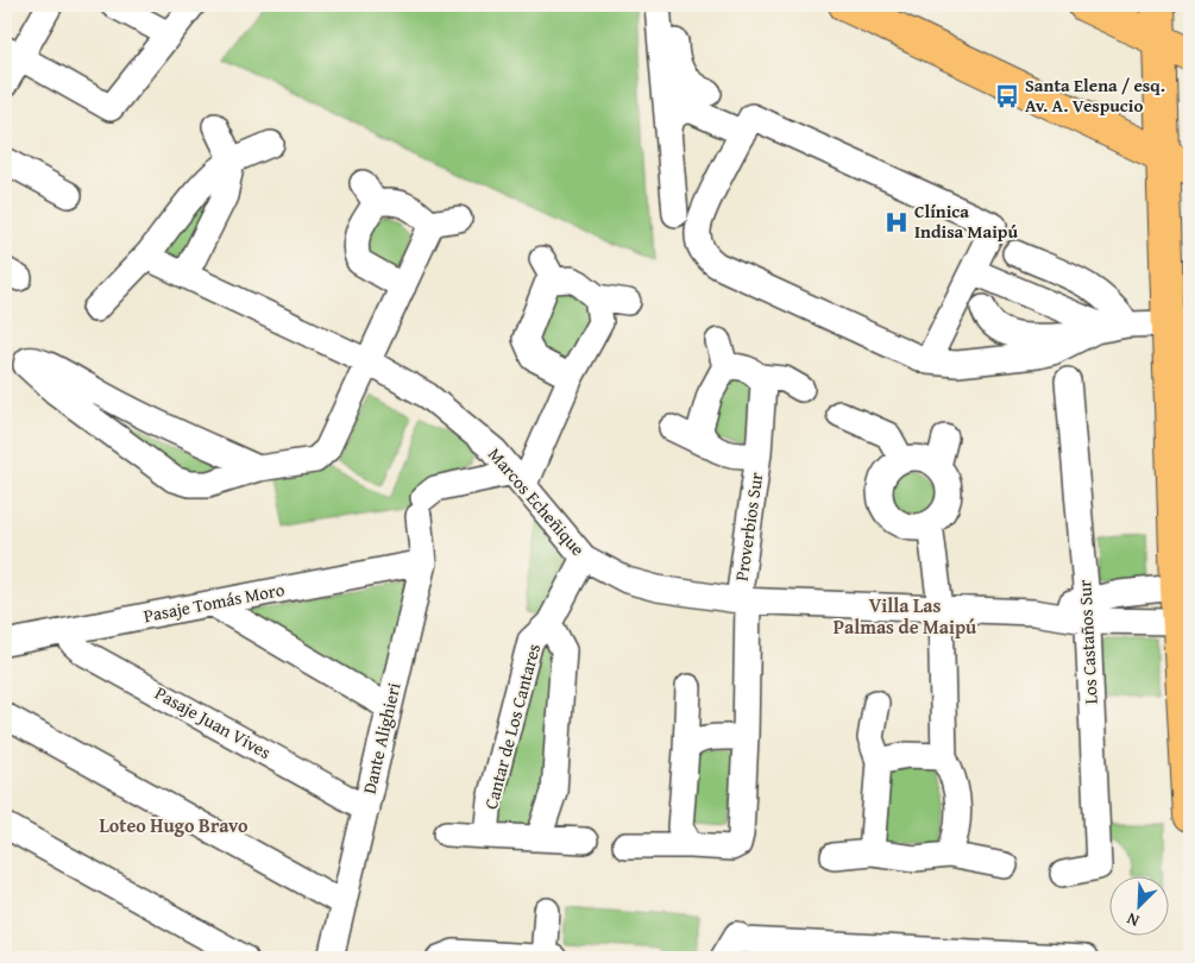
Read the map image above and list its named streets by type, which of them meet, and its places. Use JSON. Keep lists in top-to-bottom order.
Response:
{
  "streets": {
    "street": [
      "Marcos Echeñique",
      "Proverbios Sur",
      "Pasaje Tomás Moro",
      "Los Castaños Sur",
      "Pasaje Juan Vives",
      "Cantar de Los Cantares",
      "Dante Alighieri"
    ]
  },
  "crossings": [
    ["Marcos Echeñique", "Proverbios Sur"],
    ["Marcos Echeñique", "Los Castaños Sur"],
    ["Marcos Echeñique", "Cantar de Los Cantares"],
    ["Marcos Echeñique", "Dante Alighieri"],
    ["Pasaje Tomás Moro", "Pasaje Juan Vives"],
    ["Pasaje Tomás Moro", "Dante Alighieri"],
    ["Pasaje Juan Vives", "Dante Alighieri"]
  ],
  "districts": ["Villa Las Palmas de Maipú", "Loteo Hugo Bravo"],
  "places": {
    "bus stop": ["Santa Elena / esq. Av. A. Vespucio"],
    "hospital": ["Clínica Indisa Maipú"]
  },
  "north": "bottom left"
}
